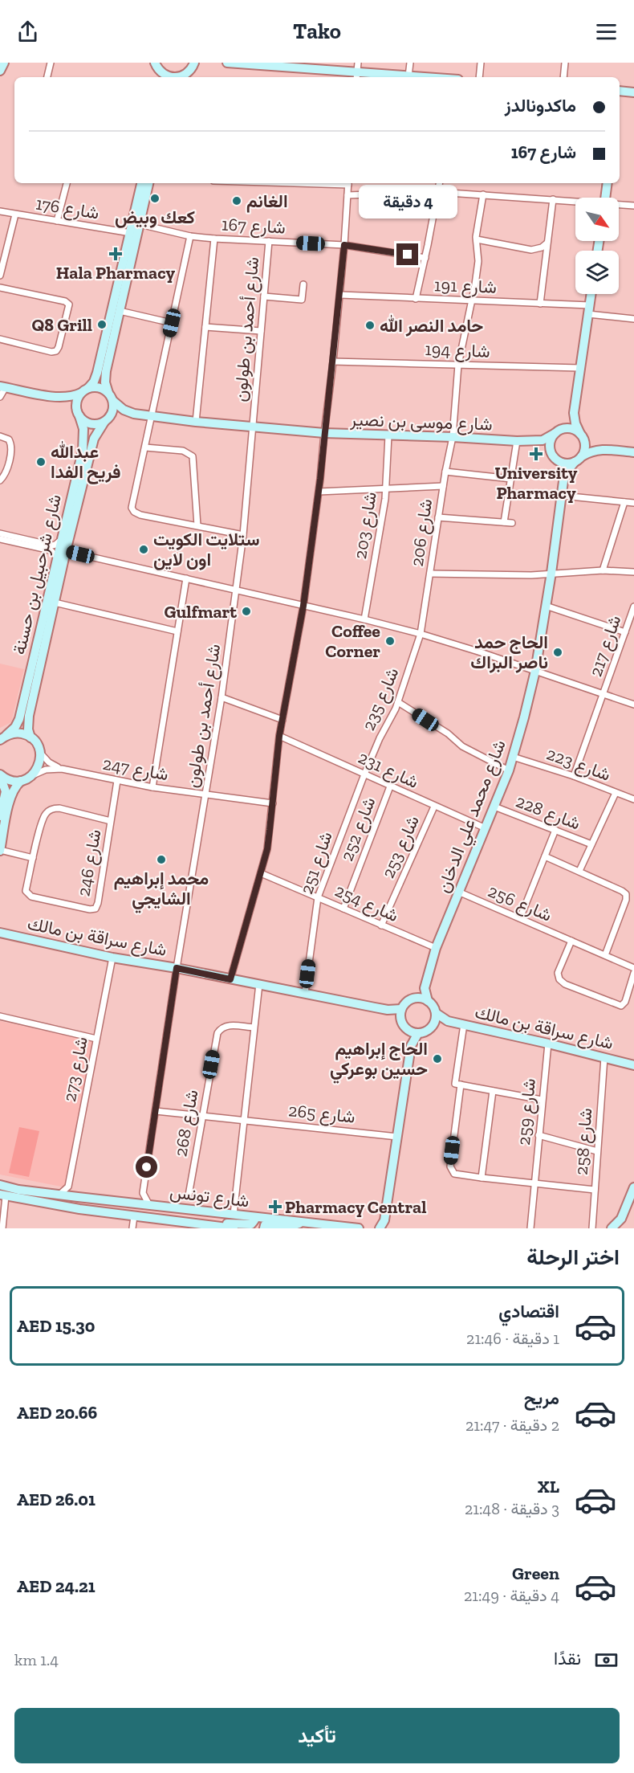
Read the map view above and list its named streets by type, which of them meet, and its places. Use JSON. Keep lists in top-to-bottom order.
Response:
{
  "streets": {
    "street": [
      "شارع 176",
      "شارع 167",
      "شارع 191",
      "شارع أحمد بن طولون",
      "شارع 194",
      "شارع موسى بن نصير",
      "شارع 203",
      "شارع 206",
      "شارع شرحبيل بن حسنة",
      "شارع 217",
      "شارع 235",
      "شارع 223",
      "شارع 247",
      "شارع 231",
      "شارع 228",
      "شارع محمد علي الدخان",
      "شارع 252",
      "شارع 253",
      "شارع 246",
      "شارع 251",
      "شارع 254",
      "شارع 256",
      "شارع سراقة بن مالك",
      "شارع 273",
      "شارع 259",
      "شارع 265",
      "شارع 268",
      "شارع 258",
      "شارع تونس"
    ]
  },
  "crossings": [
    ["شارع 167", "شارع أحمد بن طولون"],
    ["شارع 191", "شارع 206"],
    ["شارع أحمد بن طولون", "شارع موسى بن نصير"],
    ["شارع أحمد بن طولون", "شارع 247"],
    ["شارع أحمد بن طولون", "شارع سراقة بن مالك"],
    ["شارع أحمد بن طولون", "شارع 265"],
    ["شارع 194", "شارع 206"],
    ["شارع موسى بن نصير", "شارع 203"],
    ["شارع موسى بن نصير", "شارع 206"],
    ["شارع موسى بن نصير", "شارع شرحبيل بن حسنة"],
    ["شارع موسى بن نصير", "شارع محمد علي الدخان"],
    ["شارع 206", "شارع 235"],
    ["شارع 217", "شارع 223"],
    ["شارع 235", "شارع 231"],
    ["شارع 235", "شارع 251"],
    ["شارع 223", "شارع 228"],
    ["شارع 223", "شارع محمد علي الدخان"],
    ["شارع 247", "شارع 246"],
    ["شارع 231", "شارع محمد علي الدخان"],
    ["شارع 231", "شارع 252"],
    ["شارع 231", "شارع 253"],
    ["شارع 231", "شارع 251"],
    ["شارع 228", "شارع محمد علي الدخان"],
    ["شارع محمد علي الدخان", "شارع 254"],
    ["شارع محمد علي الدخان", "شارع 256"],
    ["شارع محمد علي الدخان", "شارع سراقة بن مالك"],
    ["شارع 252", "شارع 254"],
    ["شارع 253", "شارع 254"],
    ["شارع 251", "شارع 254"],
    ["شارع 251", "شارع سراقة بن مالك"],
    ["شارع سراقة بن مالك", "شارع 273"],
    ["شارع سراقة بن مالك", "شارع 259"],
    ["شارع سراقة بن مالك", "شارع 258"],
    ["شارع 265", "شارع 268"]
  ],
  "places": {
    "other": [
      "كعك وبيض",
      "الغانم",
      "Q8 Grill",
      "حامد النصر الله",
      "عبدالله فريح الفدا",
      "ستلايت الكويت اون لاين",
      "Gulfmart",
      "Coffee Corner",
      "الحاج حمد ناصر البراك",
      "محمد إبراهيم الشايجي",
      "الحاج إبراهيم حسين بوعركي"
    ],
    "health": ["Hala Pharmacy", "University Pharmacy", "Pharmacy Central"]
  },
  "north": "bottom right",
  "page": {
    "header": "Tako",
    "banner": ["ماكدونالدز", "شارع 167"],
    "bubble": "4 دقيقة",
    "heading": "اختر الرحلة",
    "list": [
      {
        "name": "اقتصادي",
        "note": "1 دقيقة · 21:46",
        "value": "AED 15.30"
      },
      {
        "name": "مريح",
        "note": "2 دقيقة · 21:47",
        "value": "AED 20.66"
      },
      {
        "name": "XL",
        "note": "3 دقيقة · 21:48",
        "value": "AED 26.01"
      },
      {
        "name": "Green",
        "note": "4 دقيقة · 21:49",
        "value": "AED 24.21"
      }
    ],
    "pay": ["نقدًا", "1.4 km"],
    "buttons": "تأكيد"
  }
}
